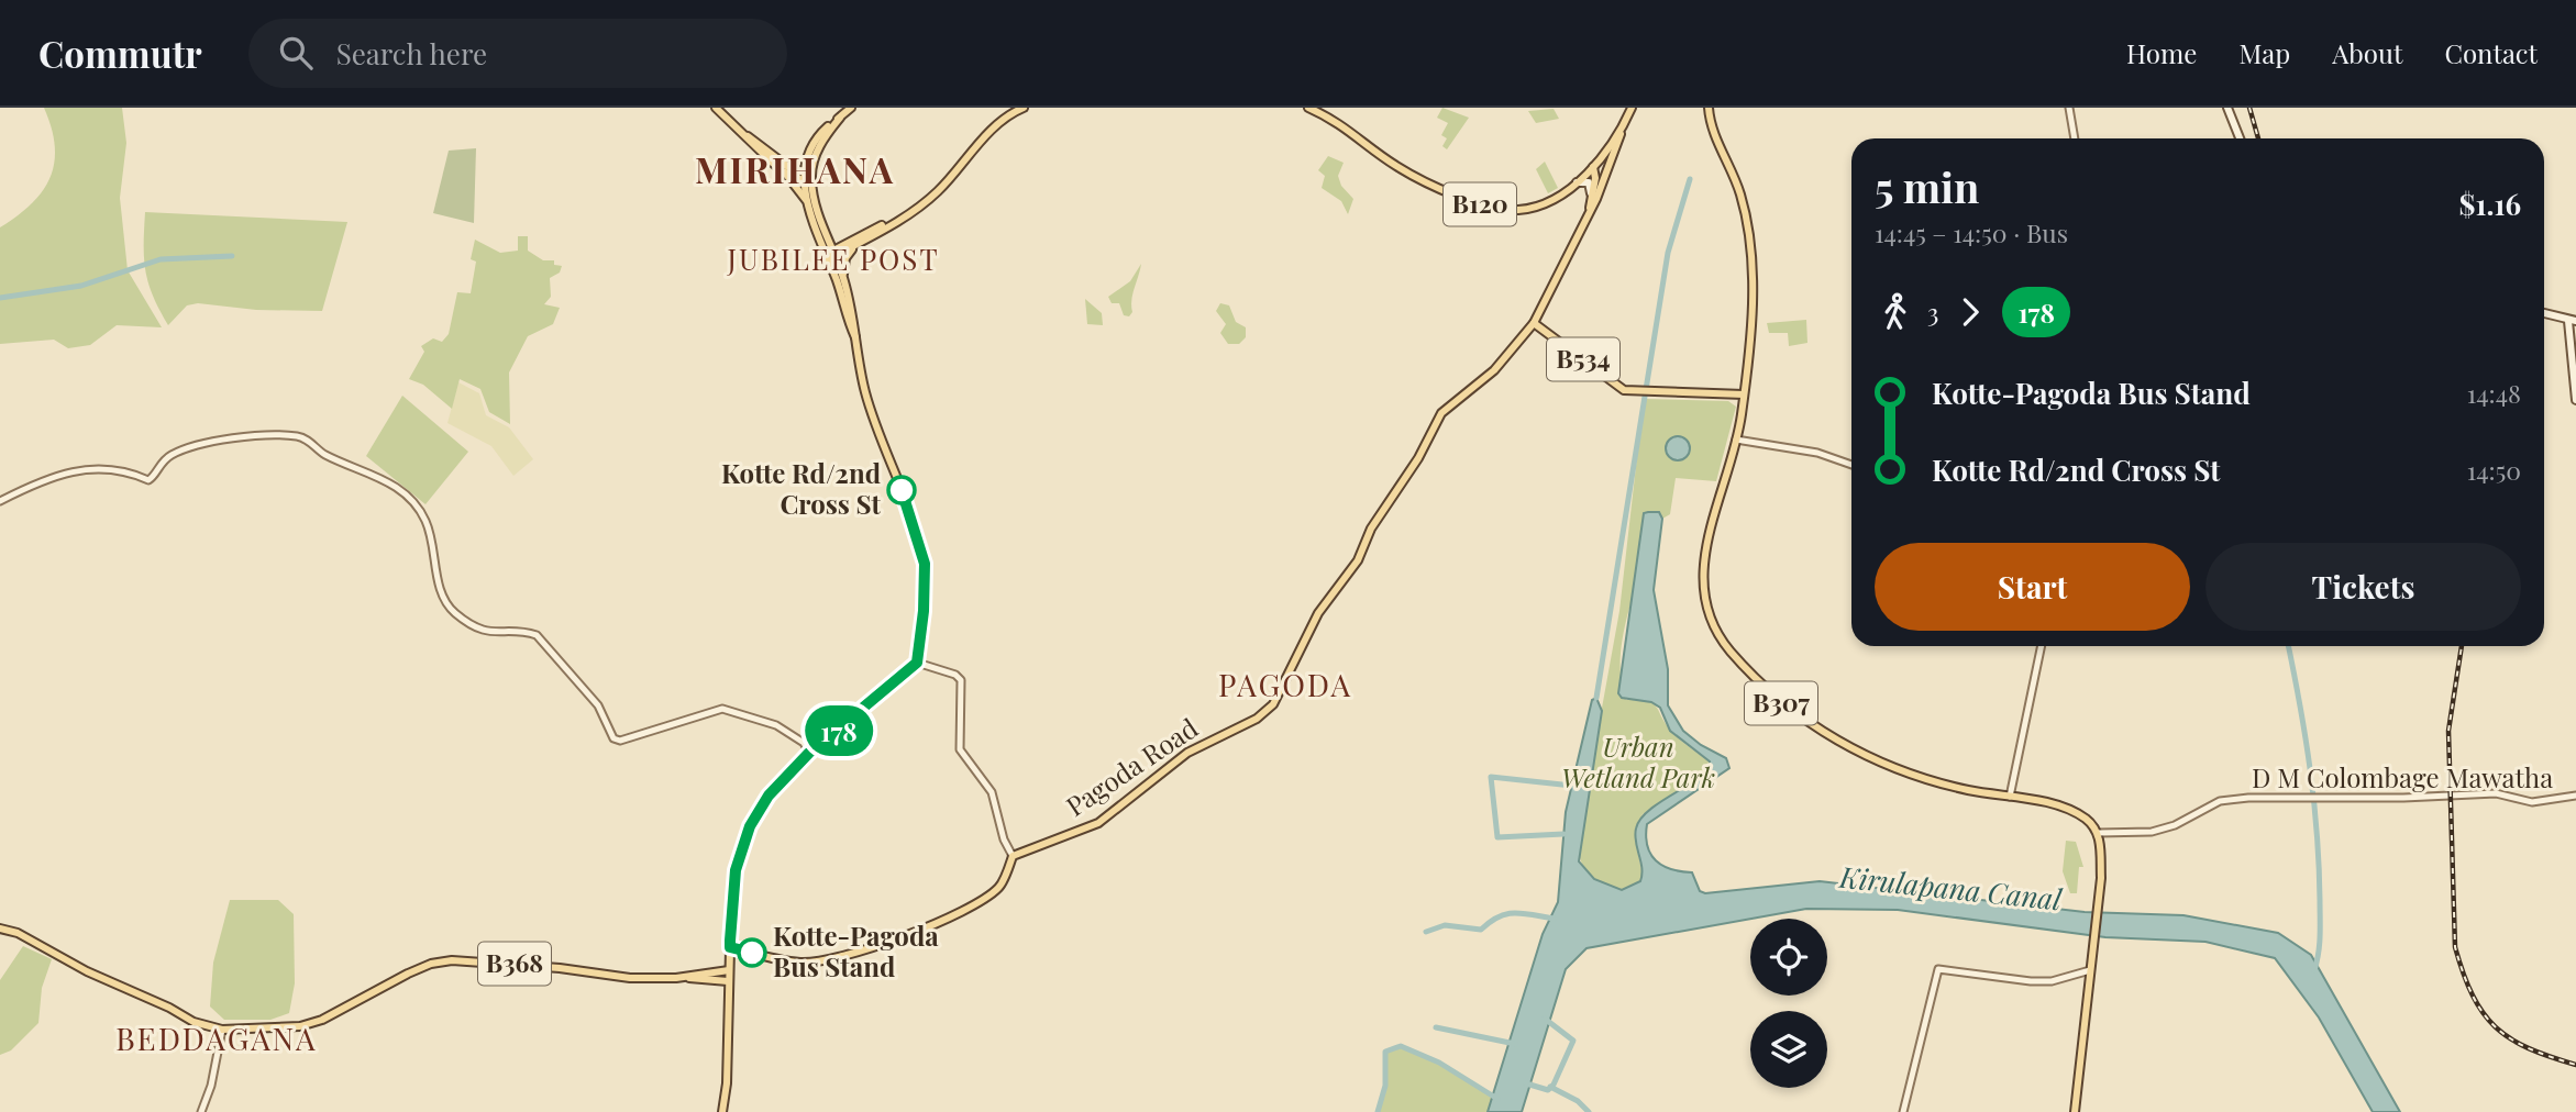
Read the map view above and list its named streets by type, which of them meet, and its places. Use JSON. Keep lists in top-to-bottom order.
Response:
{
  "streets": {
    "main road": [
      "B120",
      "B534",
      "B307",
      "Pagoda Road",
      "B368"
    ],
    "street": ["D M Colombage Mawatha"]
  },
  "crossings": [
    ["B120", "Pagoda Road"],
    ["B534", "B307"],
    ["B534", "Pagoda Road"],
    ["B307", "D M Colombage Mawatha"]
  ],
  "districts": [
    "MIRIHANA",
    "JUBILEE POST",
    "PAGODA",
    "BEDDAGANA"
  ],
  "water": ["Kirulapana Canal"],
  "parks": ["Urban Wetland Park"],
  "places": ["Kotte Rd/2nd Cross St", "Kotte-Pagoda Bus Stand"],
  "lines": ["bus line 178"],
  "page": {
    "header": "Commutr",
    "search": "Search here",
    "nav": [
      "Home",
      "Map",
      "About",
      "Contact"
    ],
    "on_map": "178",
    "heading": ["5 min", "14:45 – 14:50 · Bus", "$1.16"],
    "legs": ["3", "178"],
    "list": [
      {
        "name": "Kotte-Pagoda Bus Stand",
        "value": "14:48"
      },
      {
        "name": "Kotte Rd/2nd Cross St",
        "value": "14:50"
      }
    ],
    "buttons": ["Start", "Tickets"]
  }
}
